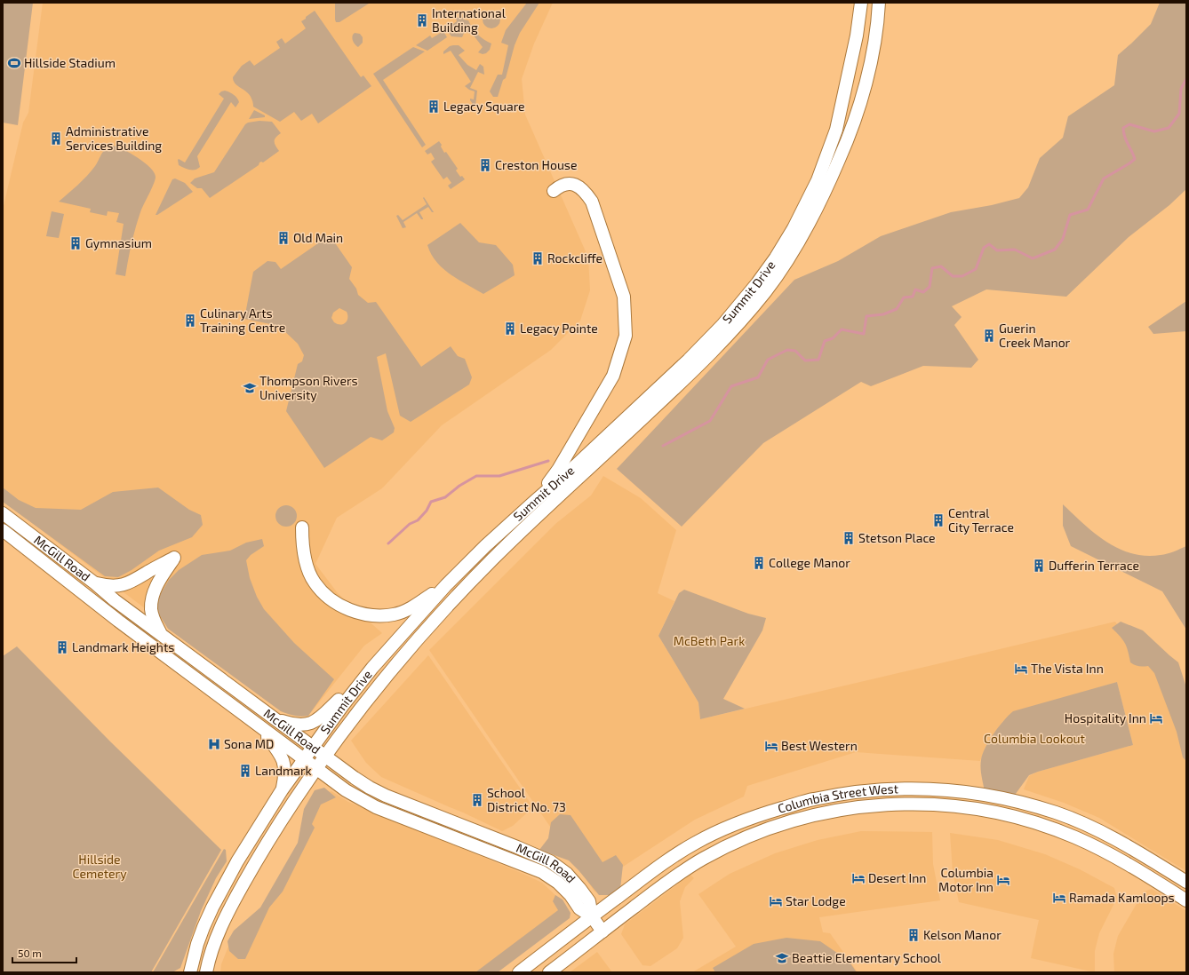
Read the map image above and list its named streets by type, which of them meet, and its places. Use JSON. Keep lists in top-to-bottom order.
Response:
{
  "streets": {
    "main road": ["Summit Drive", "McGill Road", "Columbia Street West"]
  },
  "crossings": [
    ["Summit Drive", "McGill Road"],
    ["McGill Road", "Columbia Street West"]
  ],
  "parks": ["McBeth Park", "Columbia Lookout", "Hillside Cemetery"],
  "places": {
    "building": [
      "International Building",
      "Legacy Square",
      "Administrative Services Building",
      "Creston House",
      "Old Main",
      "Gymnasium",
      "Rockcliffe",
      "Culinary Arts Training Centre",
      "Legacy Pointe",
      "Guerin Creek Manor",
      "Central City Terrace",
      "Stetson Place",
      "College Manor",
      "Dufferin Terrace",
      "Landmark Heights",
      "Landmark",
      "School District No. 73",
      "Kelson Manor"
    ],
    "sports": ["Hillside Stadium"],
    "school or university": ["Thompson Rivers University", "Beattie Elementary School"],
    "hotel": [
      "The Vista Inn",
      "Hospitality Inn",
      "Best Western",
      "Desert Inn",
      "Columbia Motor Inn",
      "Ramada Kamloops",
      "Star Lodge"
    ],
    "hospital": ["Sona MD"]
  },
  "scale_bar": "50 m"
}
